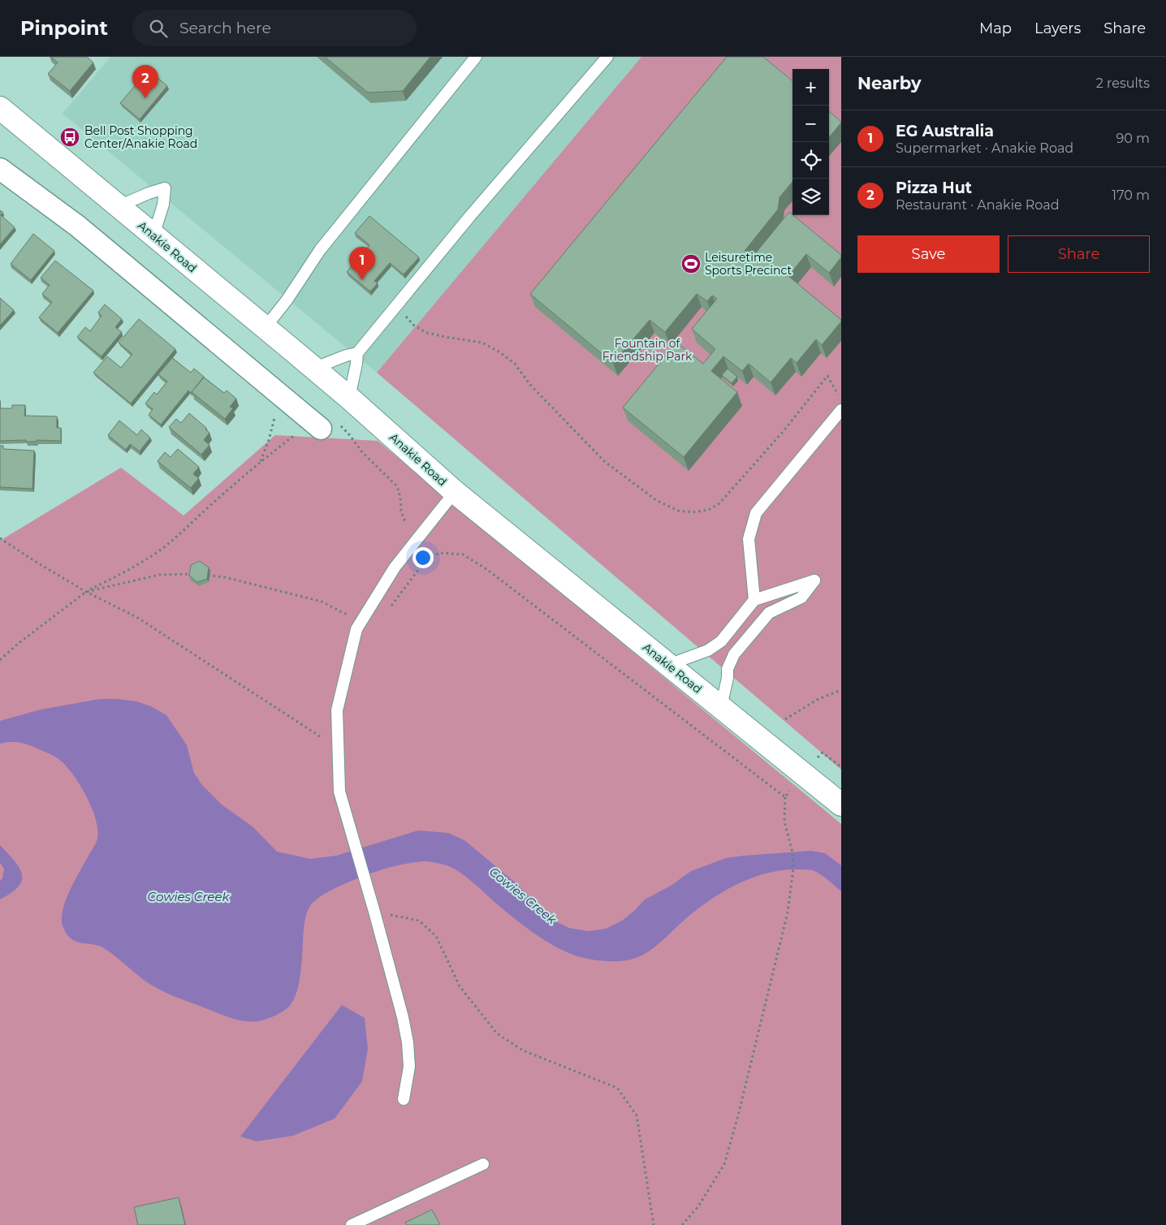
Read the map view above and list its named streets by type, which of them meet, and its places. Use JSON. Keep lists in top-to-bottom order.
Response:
{
  "streets": {
    "main road": ["Anakie Road"]
  },
  "water": ["Cowies Creek"],
  "parks": ["Fountain of Friendship Park"],
  "places": {
    "bus stop": ["Bell Post Shopping Center/Anakie Road"],
    "sports": ["Leisuretime Sports Precinct"]
  },
  "page": {
    "header": "Pinpoint",
    "search": "Search here",
    "nav": ["Map", "Layers", "Share"],
    "heading": ["Nearby", "2 results"],
    "pins": ["2", "1"],
    "map_buttons": ["+", "−"],
    "list": [
      {
        "mark": "1",
        "name": "EG Australia",
        "note": "Supermarket · Anakie Road",
        "value": "90 m"
      },
      {
        "mark": "2",
        "name": "Pizza Hut",
        "note": "Restaurant · Anakie Road",
        "value": "170 m"
      }
    ],
    "buttons": ["Save", "Share"]
  }
}
